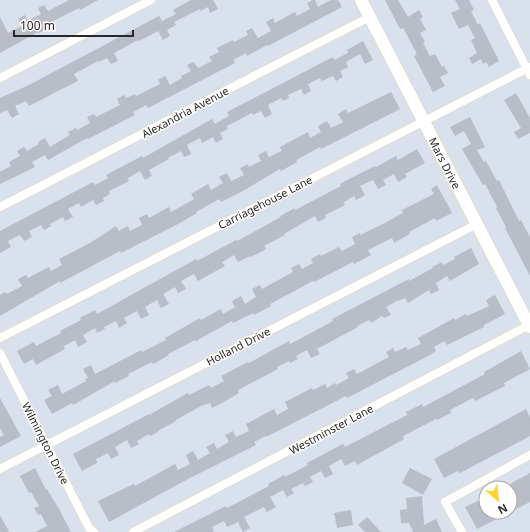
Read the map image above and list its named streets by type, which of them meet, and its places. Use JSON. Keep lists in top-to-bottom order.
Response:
{
  "streets": {
    "street": [
      "Alexandria Avenue",
      "Mars Drive",
      "Carriagehouse Lane",
      "Holland Drive",
      "Westminster Lane",
      "Wilmington Drive"
    ]
  },
  "crossings": [
    ["Alexandria Avenue", "Mars Drive"],
    ["Mars Drive", "Carriagehouse Lane"],
    ["Mars Drive", "Holland Drive"],
    ["Mars Drive", "Westminster Lane"],
    ["Holland Drive", "Wilmington Drive"]
  ],
  "scale_bar": "100 m",
  "north": "bottom right"
}
